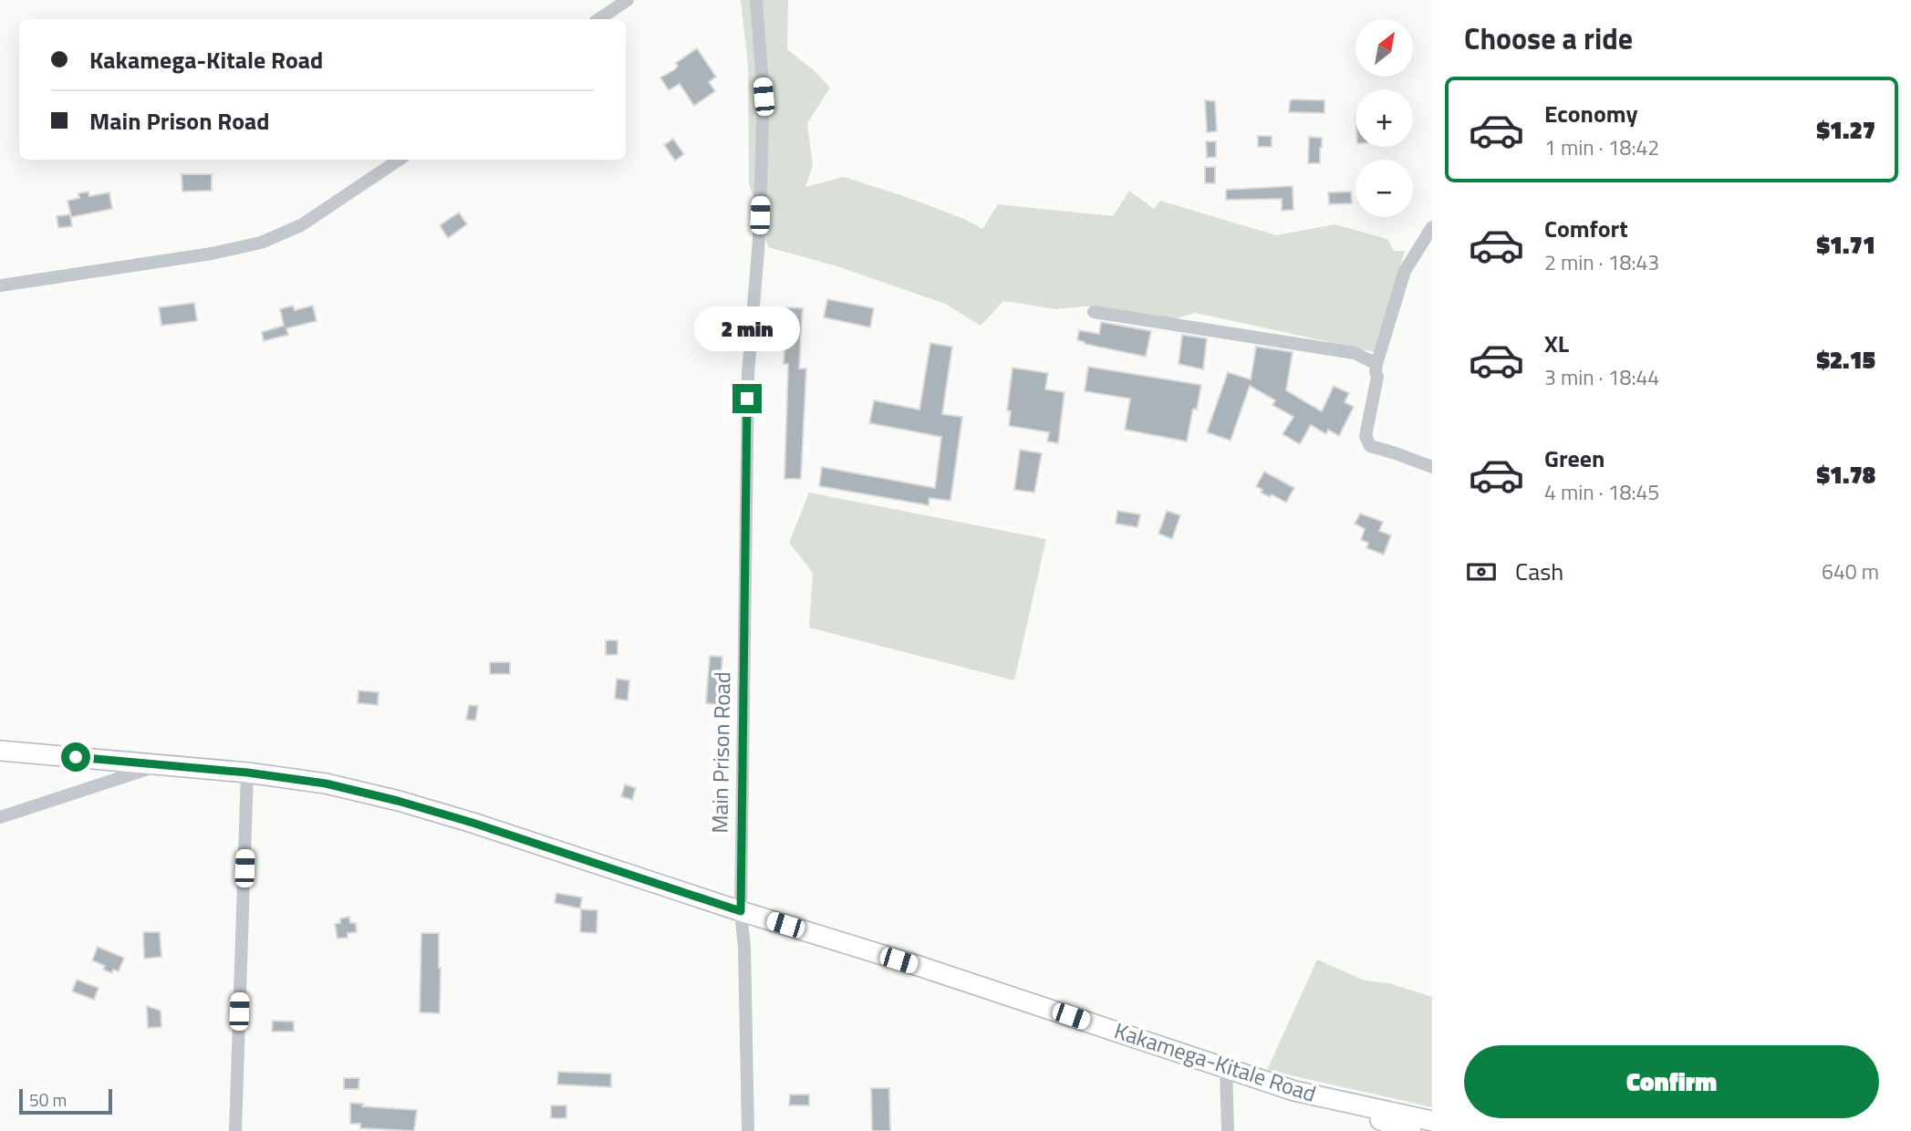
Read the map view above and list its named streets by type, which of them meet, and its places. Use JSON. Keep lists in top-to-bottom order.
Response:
{
  "streets": {
    "highway": ["Kakamega-Kitale Road"],
    "street": ["Main Prison Road"]
  },
  "crossings": [
    ["Main Prison Road", "Kakamega-Kitale Road"]
  ],
  "scale_bar": "50 m",
  "north": "top right",
  "page": {
    "heading": "Choose a ride",
    "map_buttons": ["+", "−"],
    "banner": ["Kakamega-Kitale Road", "Main Prison Road"],
    "list": [
      {
        "name": "Economy",
        "note": "1 min · 18:42",
        "value": "$1.27"
      },
      {
        "name": "Comfort",
        "note": "2 min · 18:43",
        "value": "$1.71"
      },
      {
        "name": "XL",
        "note": "3 min · 18:44",
        "value": "$2.15"
      },
      {
        "name": "Green",
        "note": "4 min · 18:45",
        "value": "$1.78"
      }
    ],
    "bubble": "2 min",
    "pay": ["Cash", "640 m"],
    "buttons": "Confirm",
    "scale": "50 m"
  }
}
